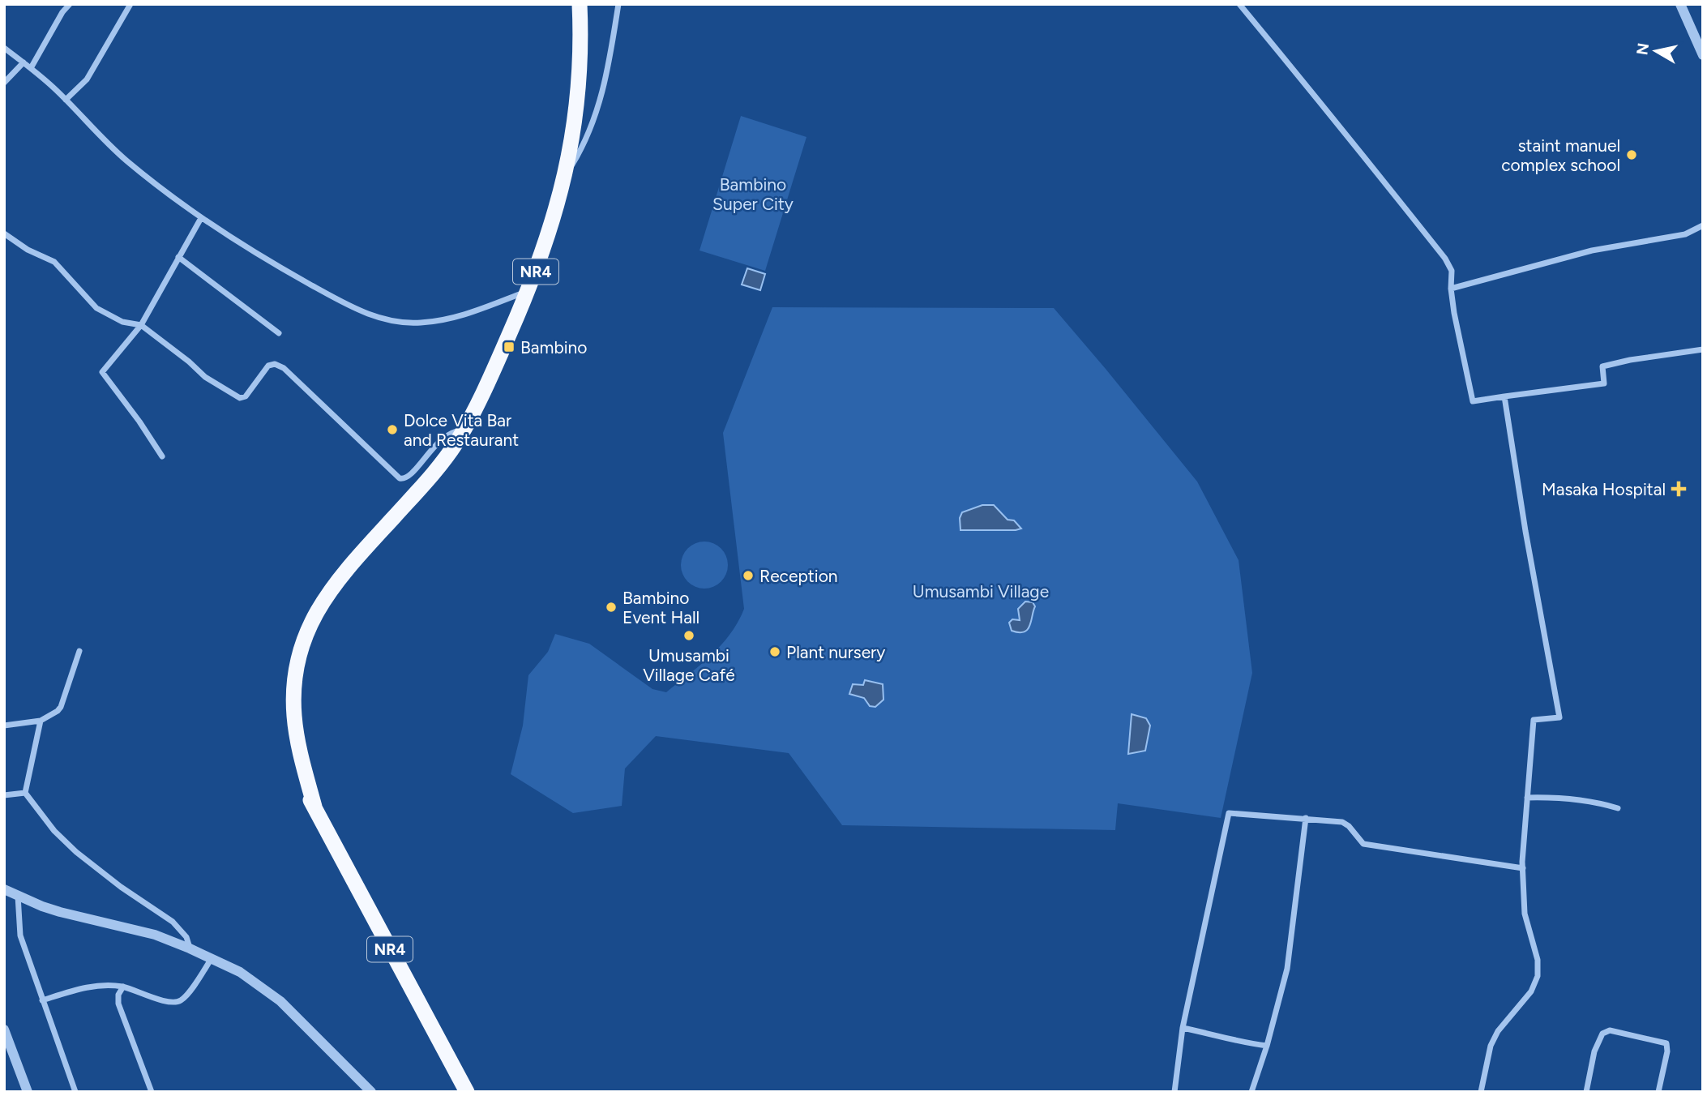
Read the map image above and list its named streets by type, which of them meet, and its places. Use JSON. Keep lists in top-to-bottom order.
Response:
{
  "streets": {
    "highway": ["NR4"]
  },
  "parks": ["Bambino Super City", "Umusambi Village"],
  "places": {
    "other": [
      "staint manuel complex school",
      "Dolce Vita Bar and Restaurant",
      "Reception",
      "Bambino Event Hall",
      "Umusambi Village Café",
      "Plant nursery"
    ],
    "transit": ["Bambino"],
    "health": ["Masaka Hospital"]
  },
  "north": "left"
}
